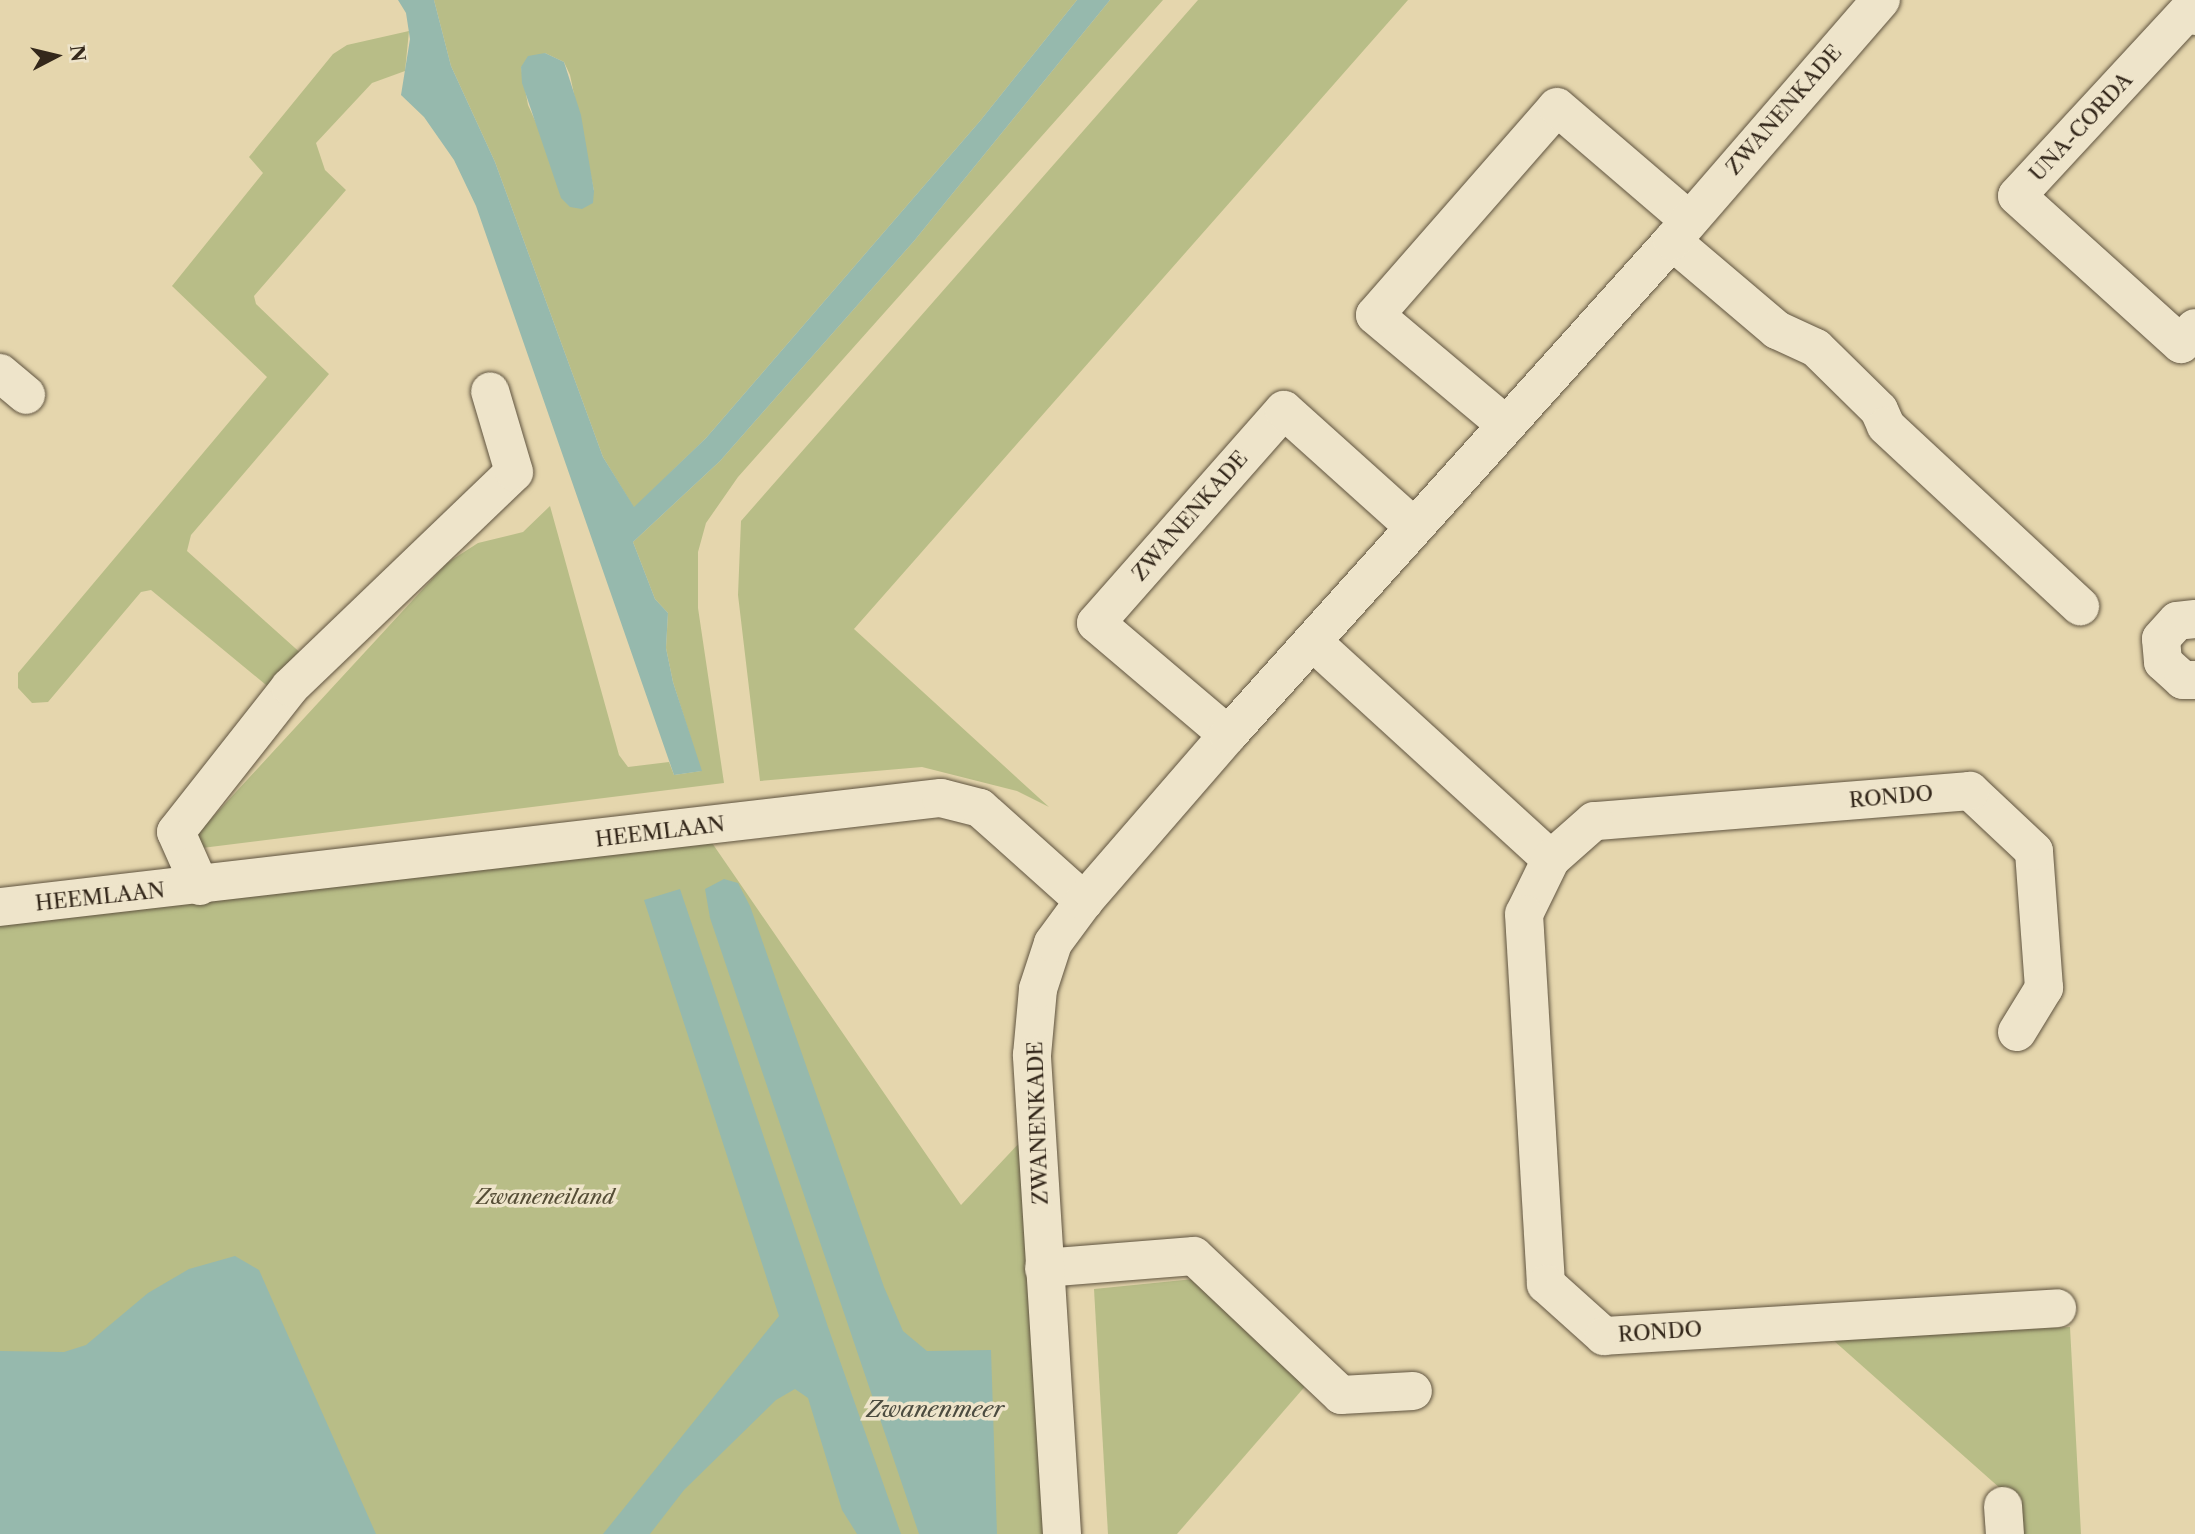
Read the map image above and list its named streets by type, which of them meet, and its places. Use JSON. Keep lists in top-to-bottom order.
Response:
{
  "streets": {
    "street": [
      "ZWANENKADE",
      "UNA-CORDA",
      "RONDO",
      "HEEMLAAN"
    ]
  },
  "crossings": [
    ["ZWANENKADE", "HEEMLAAN"]
  ],
  "water": ["Zwanenmeer"],
  "parks": ["Zwaneneiland"],
  "north": "right"
}
